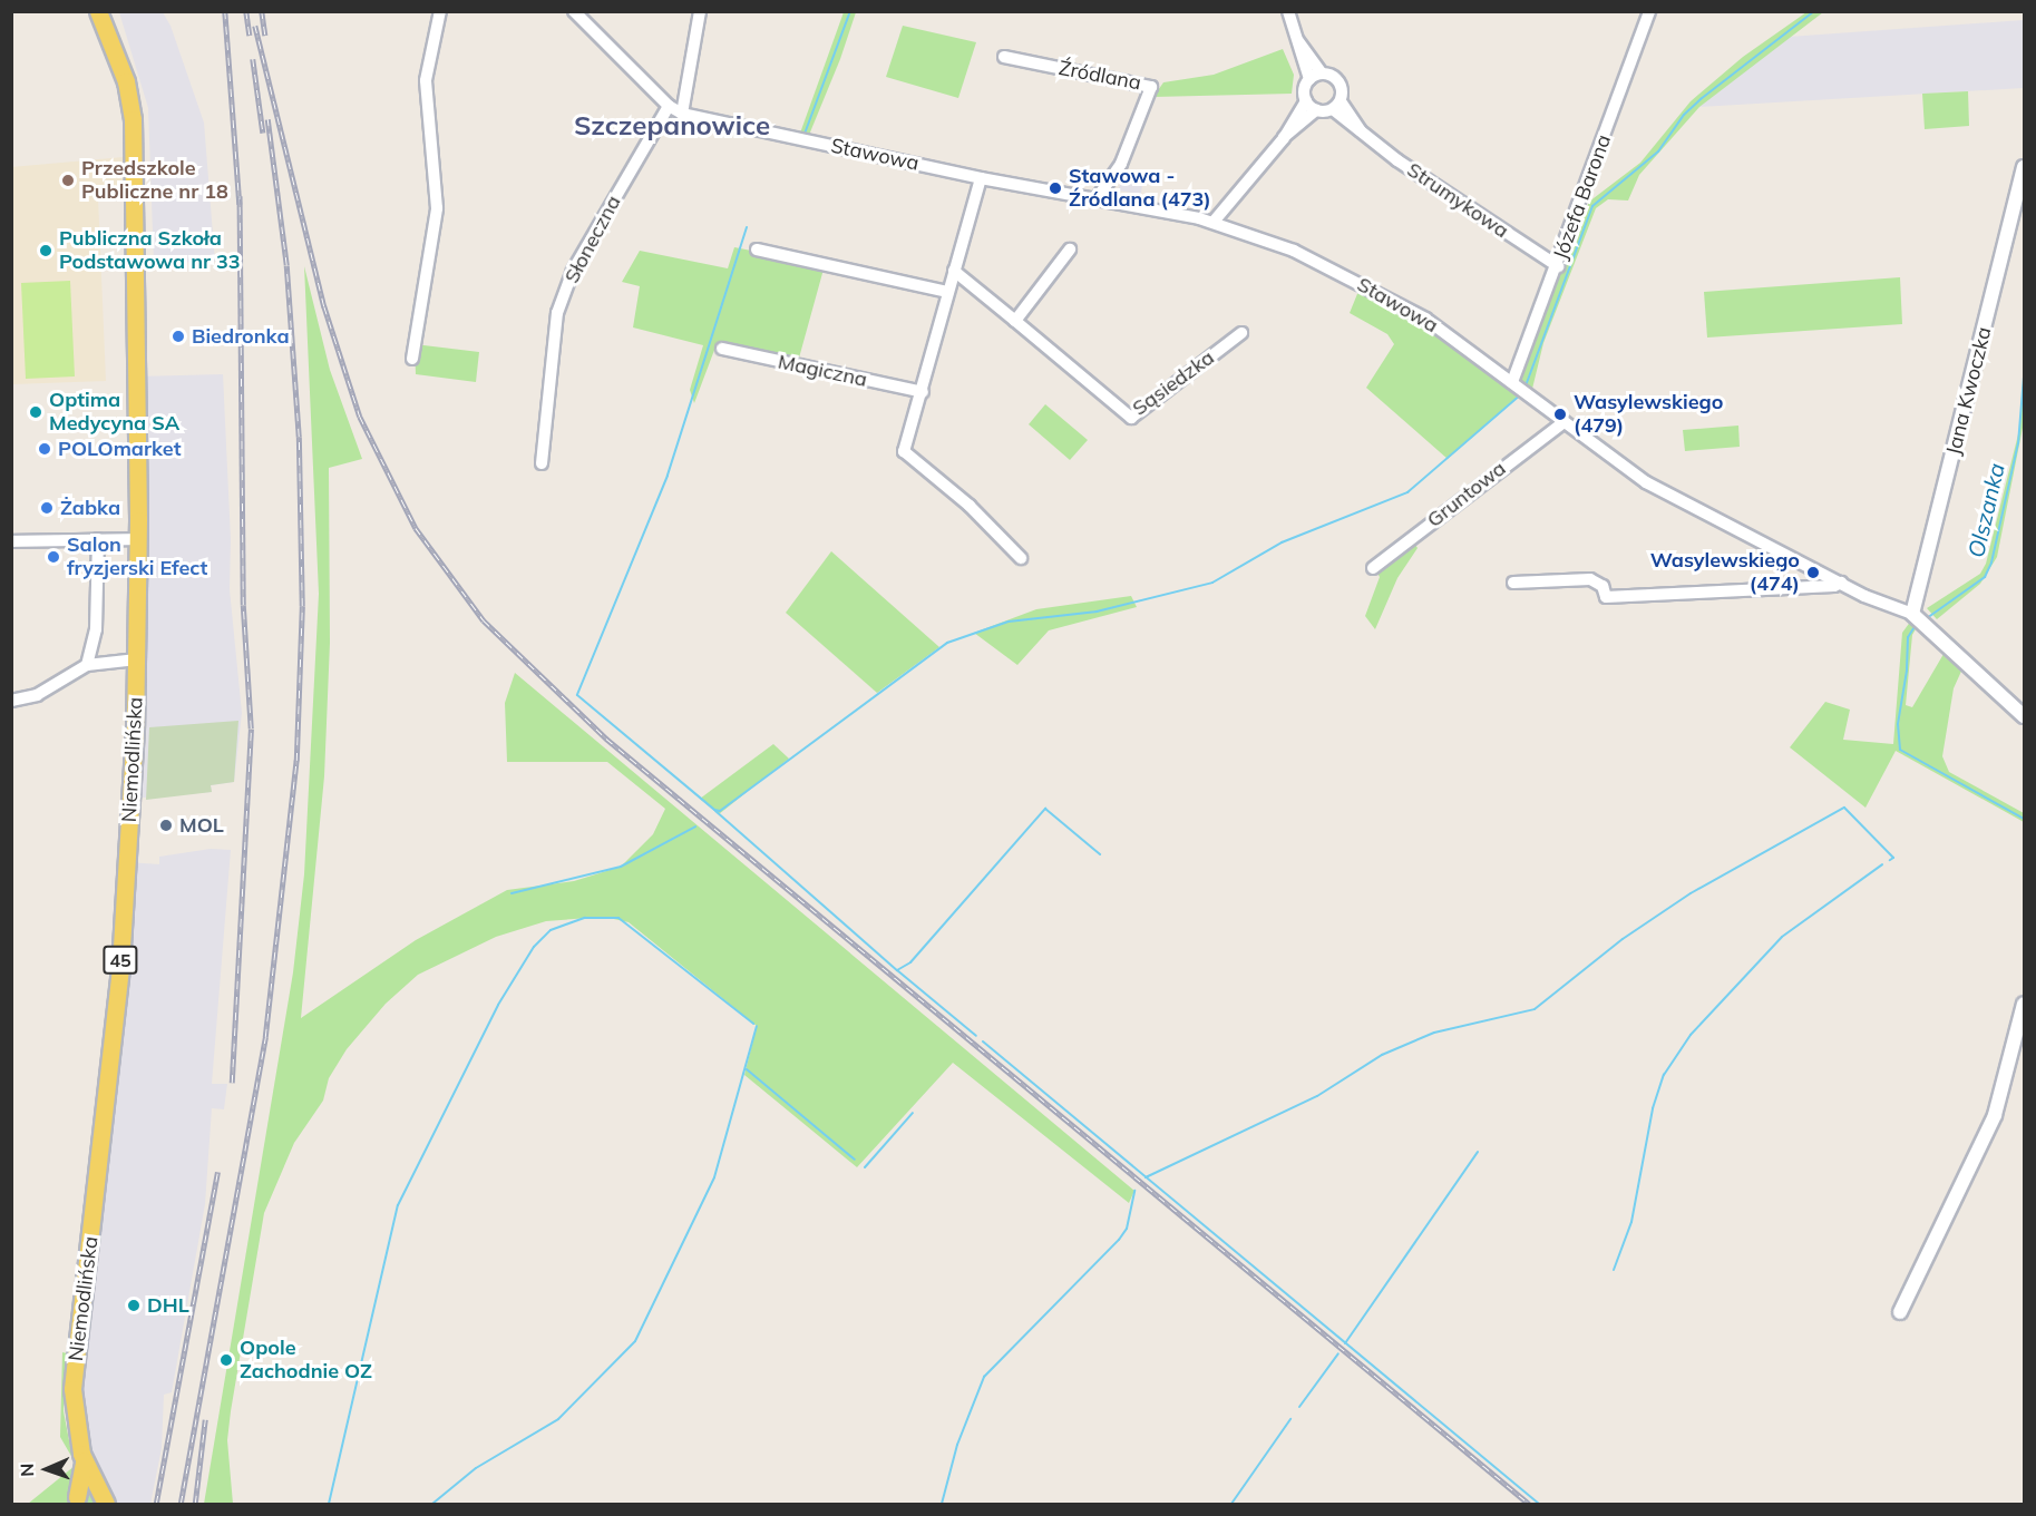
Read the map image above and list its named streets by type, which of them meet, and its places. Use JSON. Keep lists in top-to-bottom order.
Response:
{
  "streets": {
    "main road": ["Niemodlińska", "45"],
    "street": [
      "Źródlana",
      "Stawowa",
      "Józefa Barona",
      "Strumykowa",
      "Słoneczna",
      "Magiczna",
      "Sąsiedzka",
      "Jana Kwoczka",
      "Gruntowa"
    ]
  },
  "crossings": [
    ["Źródlana", "Stawowa"],
    ["Stawowa", "Józefa Barona"],
    ["Stawowa", "Słoneczna"],
    ["Stawowa", "Jana Kwoczka"],
    ["Stawowa", "Gruntowa"],
    ["Józefa Barona", "Strumykowa"],
    ["Niemodlińska", "45"]
  ],
  "districts": ["Szczepanowice"],
  "water": ["Olszanka"],
  "places": [
    "Przedszkole Publiczne nr 18",
    "Stawowa - Źródlana (473)",
    "Publiczna Szkoła Podstawowa nr 33",
    "Biedronka",
    "Optima Medycyna SA",
    "Wasylewskiego (479)",
    "POLOmarket",
    "Żabka",
    "Salon fryzjerski Efect",
    "Wasylewskiego (474)",
    "MOL",
    "DHL",
    "Opole Zachodnie OZ"
  ],
  "north": "left"
}
